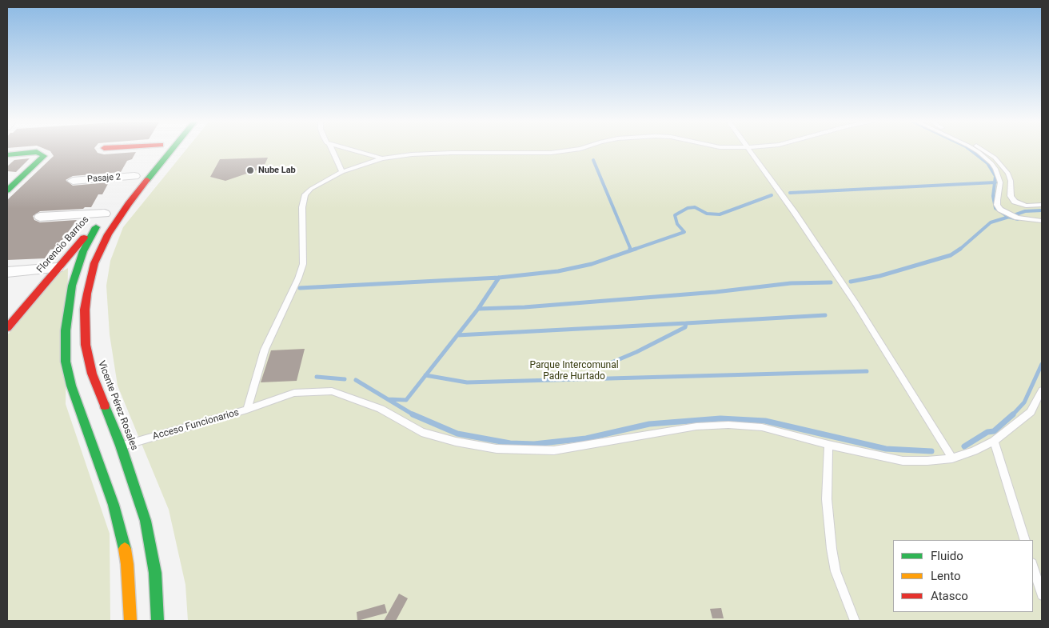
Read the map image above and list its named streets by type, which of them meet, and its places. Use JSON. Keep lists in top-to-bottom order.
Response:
{
  "streets": {
    "main road": ["Florencio Barrios", "Vicente Pérez Rosales"],
    "street": ["Pasaje 2"],
    "lane": ["Acceso Funcionarios"]
  },
  "crossings": [
    ["Vicente Pérez Rosales", "Acceso Funcionarios"]
  ],
  "parks": ["Parque Intercomunal Padre Hurtado"],
  "places": ["Nube Lab"],
  "legend": ["Fluido", "Lento", "Atasco"]
}
